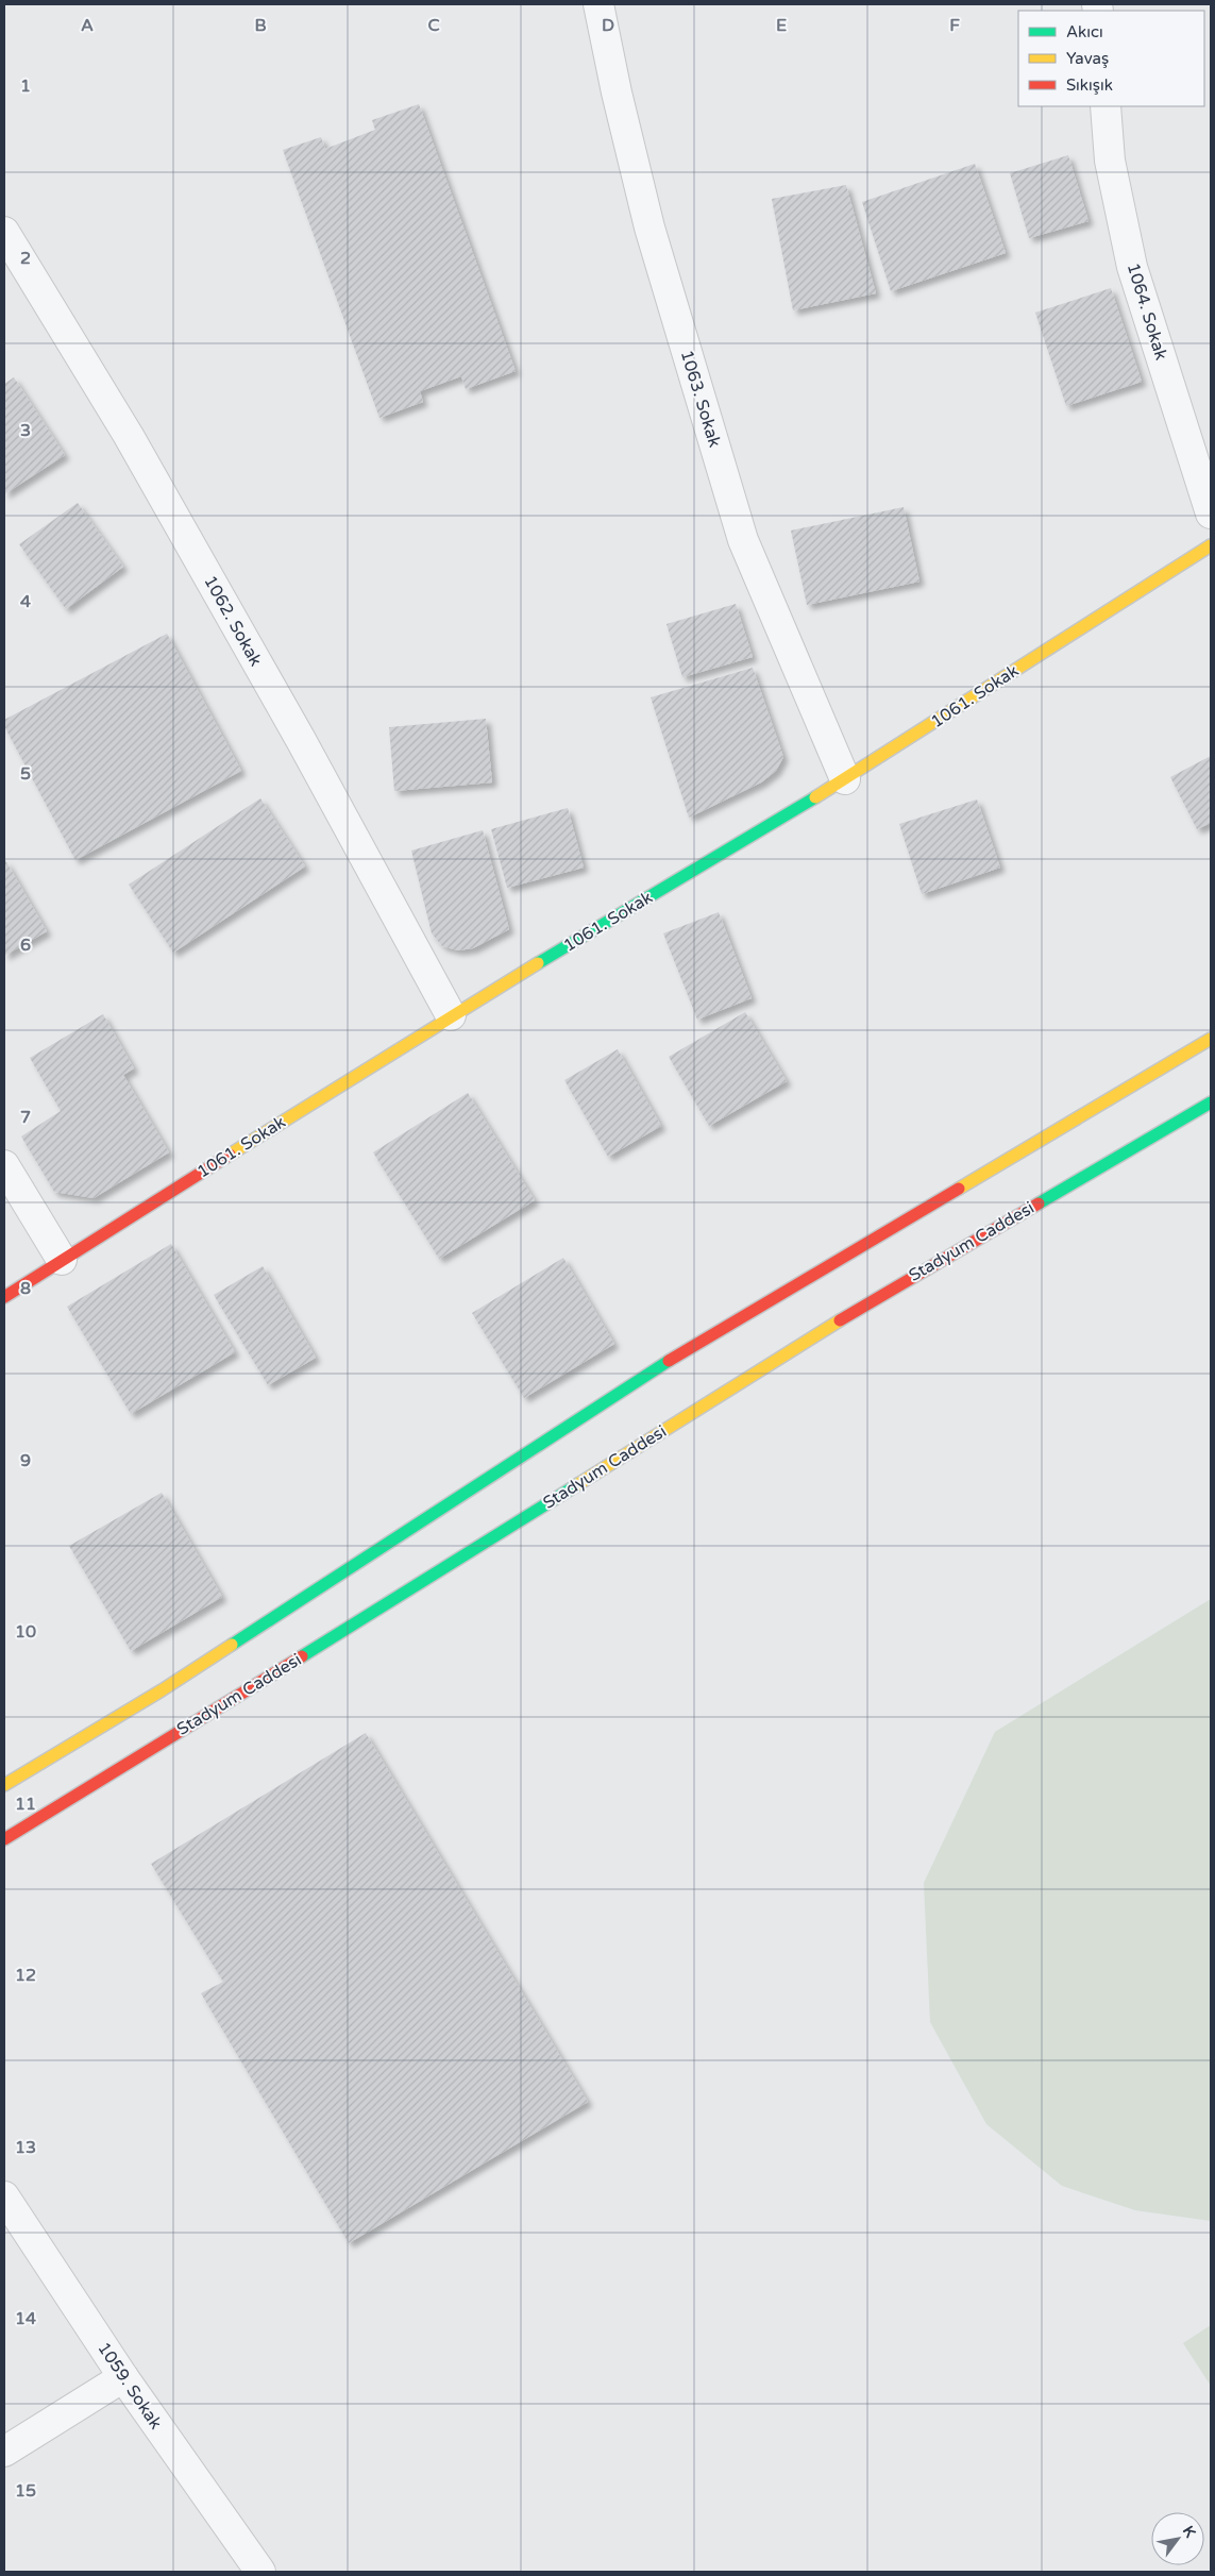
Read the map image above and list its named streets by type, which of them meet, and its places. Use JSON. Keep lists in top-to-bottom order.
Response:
{
  "streets": {
    "street": [
      "1064. Sokak",
      "1063. Sokak",
      "1062. Sokak",
      "1061. Sokak",
      "Stadyum Caddesi",
      "1059. Sokak"
    ]
  },
  "crossings": [
    ["1063. Sokak", "1061. Sokak"],
    ["1062. Sokak", "1061. Sokak"]
  ],
  "legend": ["Akıcı", "Yavaş", "Sıkışık"],
  "north": "top right",
  "grid": {
    "columns": [
      "A",
      "B",
      "C",
      "D",
      "E",
      "F"
    ],
    "rows": [
      "1",
      "2",
      "3",
      "4",
      "5",
      "6",
      "7",
      "8",
      "9",
      "10",
      "11",
      "12",
      "13",
      "14",
      "15"
    ]
  }
}
